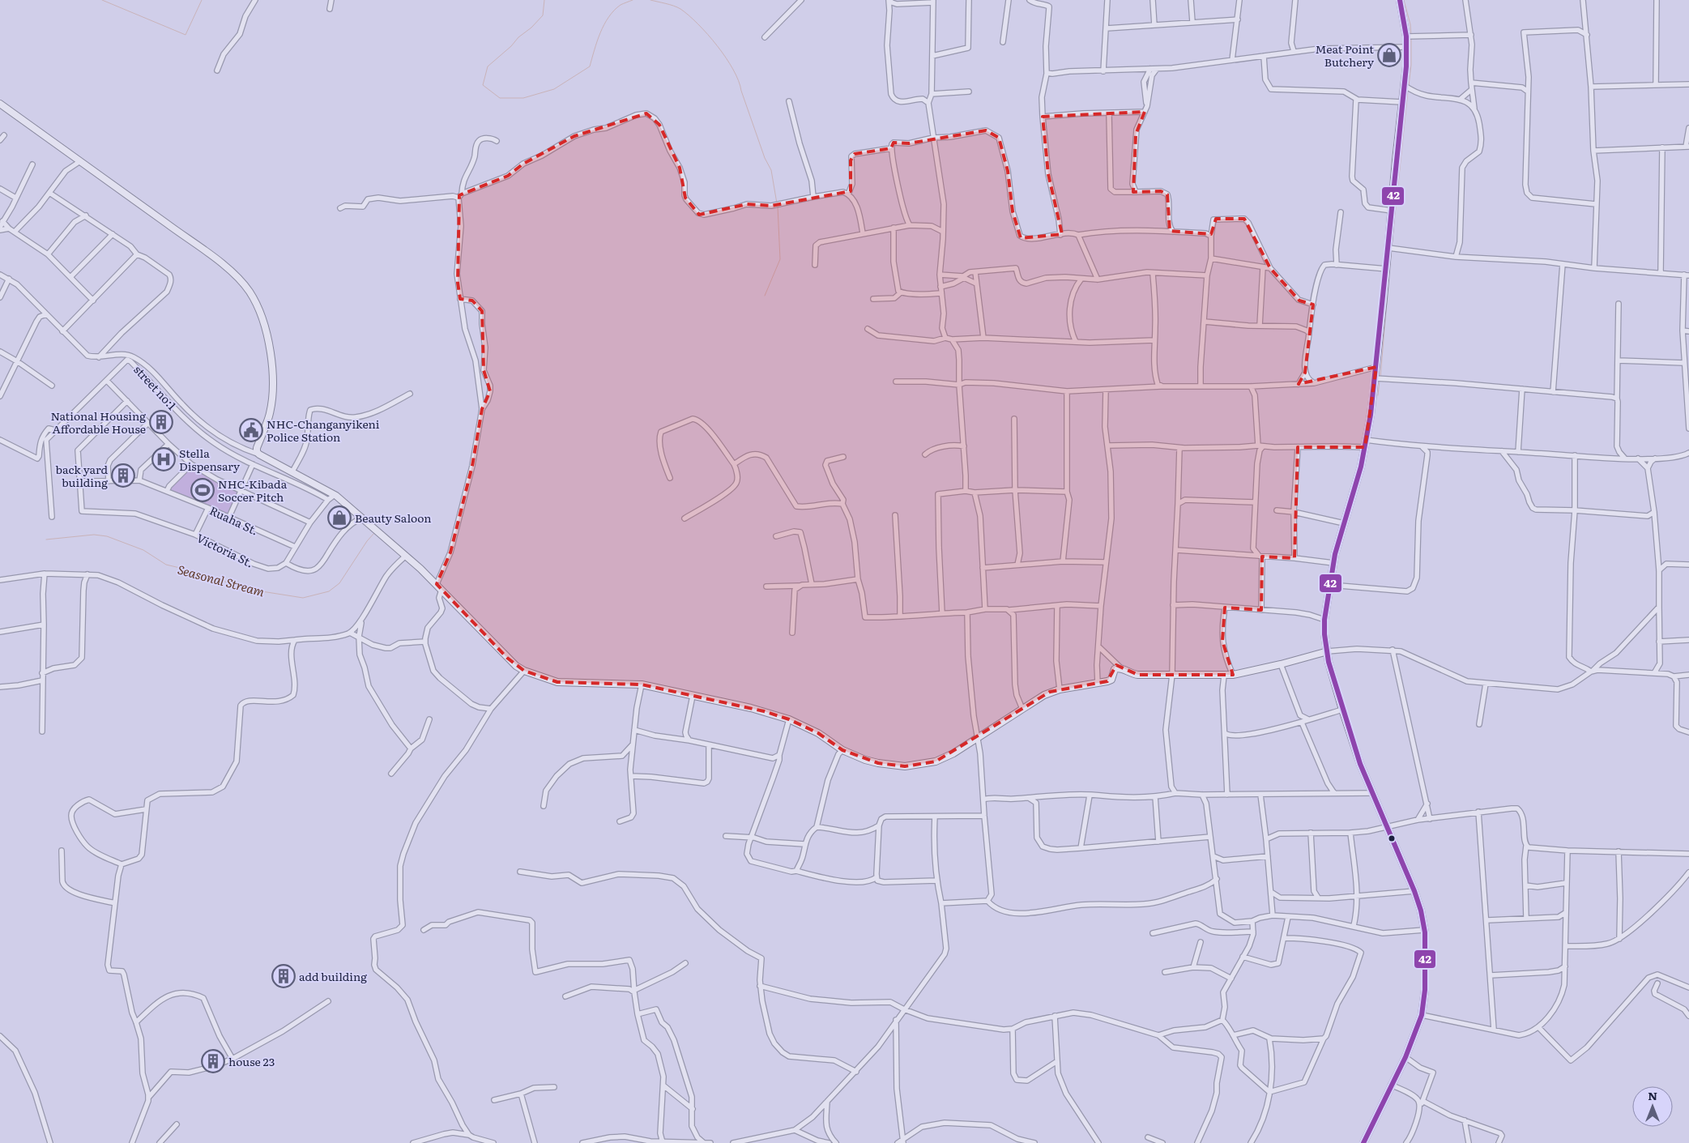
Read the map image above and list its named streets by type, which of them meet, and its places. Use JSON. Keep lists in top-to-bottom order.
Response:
{
  "streets": {
    "street": ["street no:1", "Ruaha St.", "Victoria St."]
  },
  "crossings": [
    ["Ruaha St.", "Victoria St."]
  ],
  "water": ["Seasonal Stream"],
  "places": {
    "shop": ["Meat Point Butchery", "Beauty Saloon"],
    "building": [
      "National Housing Affordable House",
      "back yard building",
      "add building",
      "house 23"
    ],
    "public building": ["NHC-Changanyikeni Police Station"],
    "hospital": ["Stella Dispensary"],
    "sports": ["NHC-Kibada Soccer Pitch"]
  },
  "lines": ["transit line 42"],
  "north": "top"
}
